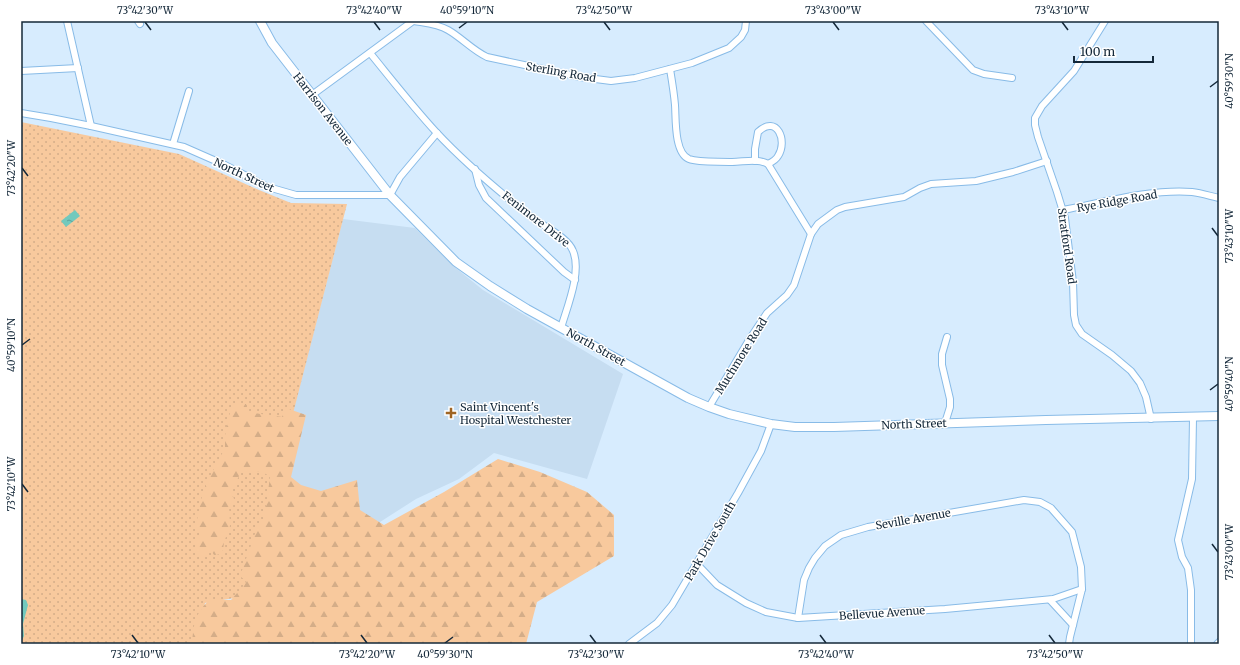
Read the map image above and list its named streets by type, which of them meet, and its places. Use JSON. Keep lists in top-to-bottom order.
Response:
{
  "streets": {
    "main road": ["Harrison Avenue", "North Street"],
    "street": [
      "Sterling Road",
      "Rye Ridge Road",
      "Fenimore Drive",
      "Stratford Road",
      "Muchmore Road",
      "Seville Avenue",
      "Park Drive South",
      "Bellevue Avenue"
    ]
  },
  "crossings": [
    ["Sterling Road", "Harrison Avenue"],
    ["Sterling Road", "Fenimore Drive"],
    ["Harrison Avenue", "North Street"],
    ["North Street", "Fenimore Drive"],
    ["North Street", "Stratford Road"],
    ["North Street", "Muchmore Road"],
    ["North Street", "Park Drive South"],
    ["Rye Ridge Road", "Stratford Road"],
    ["Stratford Road", "Muchmore Road"],
    ["Seville Avenue", "Bellevue Avenue"],
    ["Park Drive South", "Bellevue Avenue"]
  ],
  "places": {
    "health": ["Saint Vincent's Hospital Westchester"]
  },
  "scale_bar": "100 m",
  "coordinates": [
    "73°42'30\"W",
    "73°42'40\"W",
    "40°59'10\"N",
    "73°42'50\"W",
    "73°43'00\"W",
    "73°43'10\"W",
    "40°59'30\"N",
    "73°42'20\"W",
    "40°59'40\"N",
    "73°42'10\"W"
  ]
}
